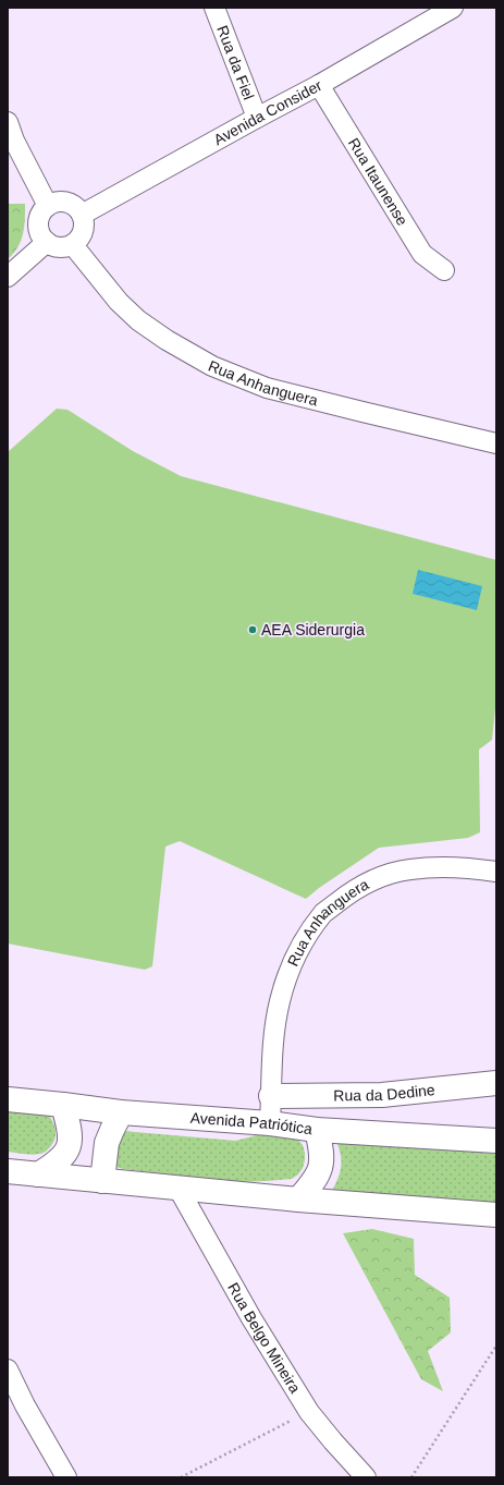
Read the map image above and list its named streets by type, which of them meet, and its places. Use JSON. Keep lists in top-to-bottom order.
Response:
{
  "streets": {
    "main road": ["Rua da Dedine", "Avenida Patriótica"],
    "street": [
      "Rua da Fiel",
      "Avenida Consider",
      "Rua Itaunense",
      "Rua Anhanguera",
      "Rua Belgo Mineira"
    ]
  },
  "crossings": [
    ["Rua da Fiel", "Avenida Consider"],
    ["Avenida Consider", "Rua Itaunense"],
    ["Avenida Consider", "Rua Anhanguera"],
    ["Rua Anhanguera", "Rua da Dedine"],
    ["Rua Anhanguera", "Avenida Patriótica"]
  ],
  "places": ["AEA Siderurgia"]
}
